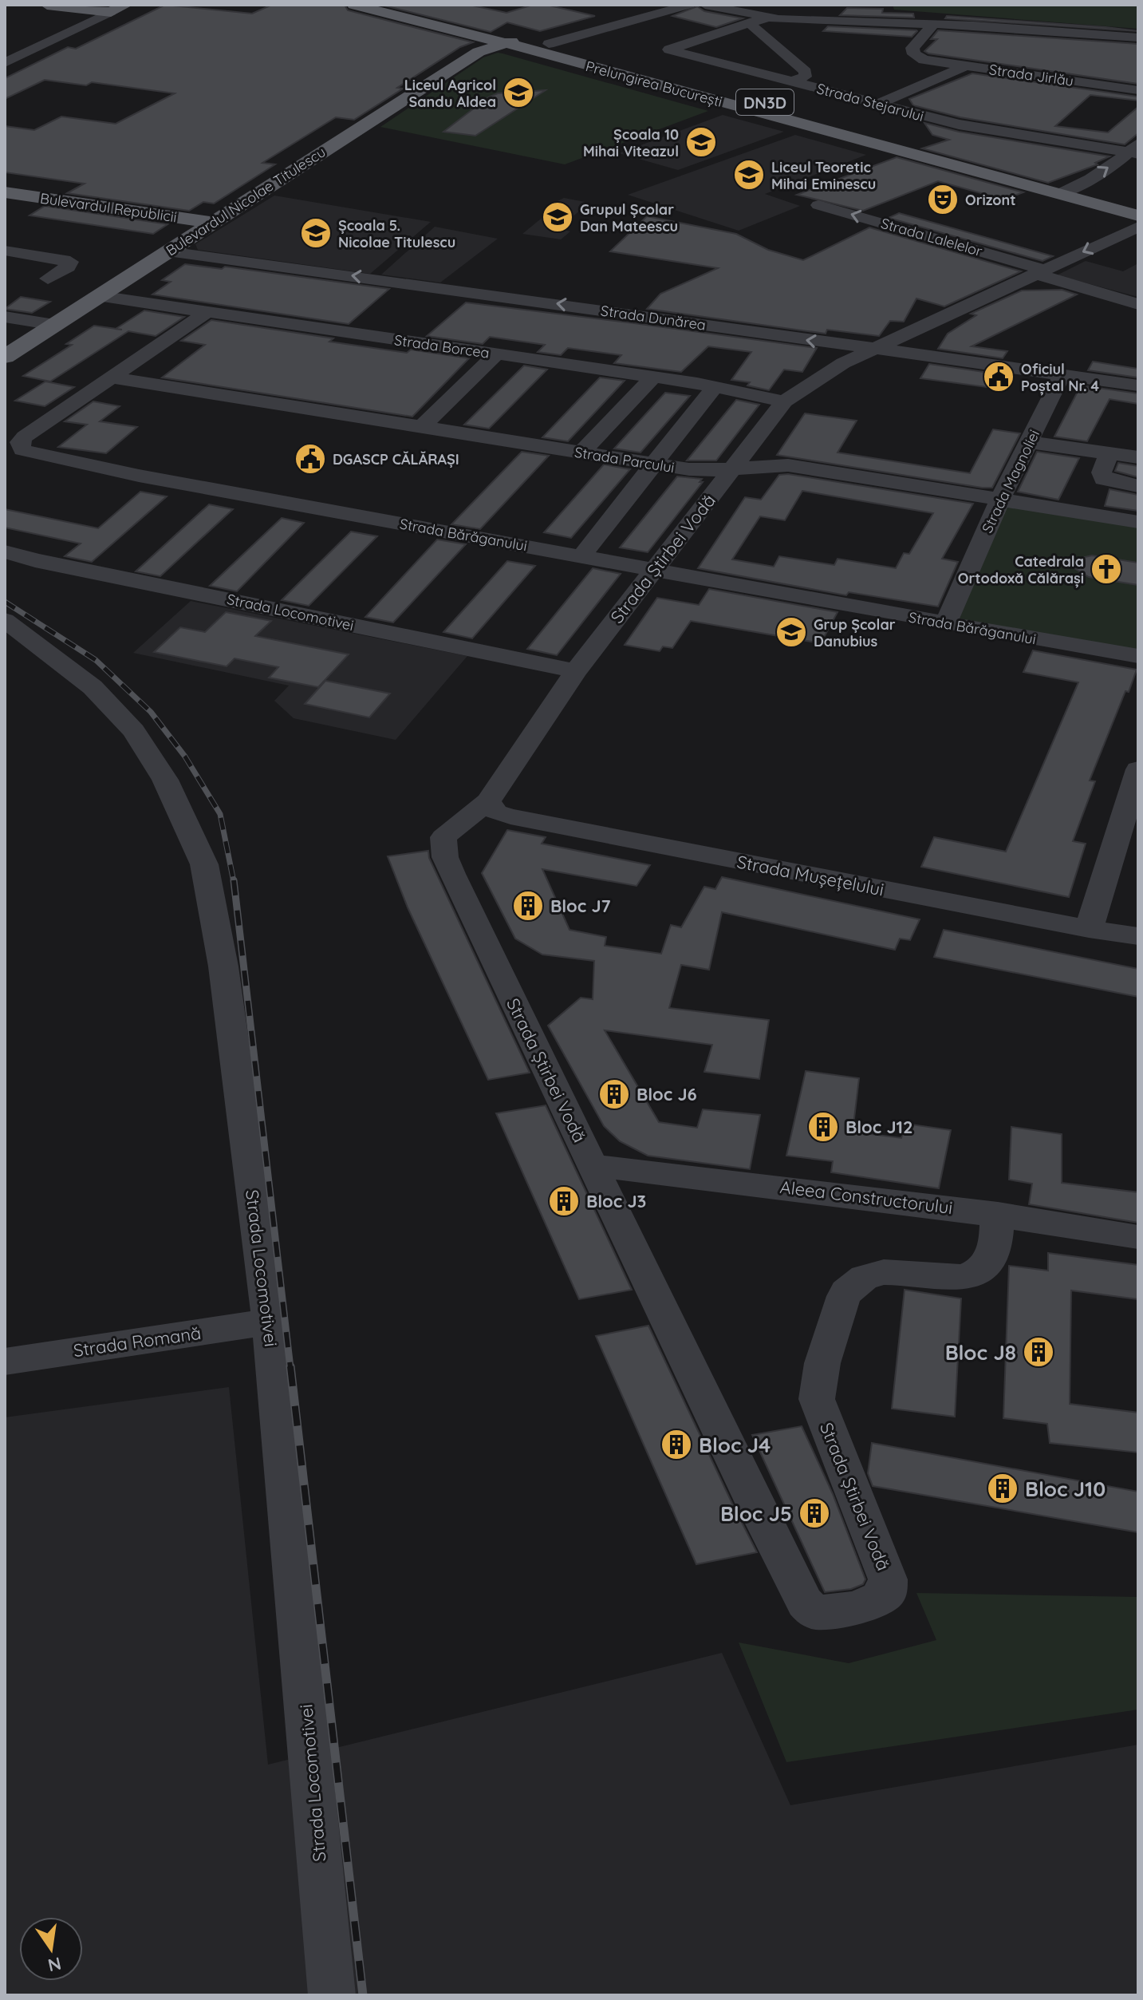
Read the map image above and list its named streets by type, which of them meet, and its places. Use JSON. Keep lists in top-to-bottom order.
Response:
{
  "streets": {
    "main road": [
      "Prelungirea București",
      "DN3D",
      "Bulevardul Nicolae Titulescu",
      "Bulevardul Republicii"
    ],
    "street": [
      "Strada Jirlău",
      "Strada Stejarului",
      "Strada Lalelelor",
      "Strada Dunărea",
      "Strada Borcea",
      "Strada Parcului",
      "Strada Magnoliei",
      "Strada Bărăganului",
      "Strada Știrbei Vodă",
      "Strada Locomotivei",
      "Strada Mușețelului",
      "Aleea Constructorului",
      "Strada Romană"
    ]
  },
  "crossings": [
    ["Prelungirea București", "Bulevardul Nicolae Titulescu"],
    ["Bulevardul Nicolae Titulescu", "Bulevardul Republicii"],
    ["Bulevardul Nicolae Titulescu", "Strada Dunărea"],
    ["Bulevardul Nicolae Titulescu", "Strada Borcea"],
    ["Strada Lalelelor", "Strada Știrbei Vodă"],
    ["Strada Dunărea", "Strada Magnoliei"],
    ["Strada Dunărea", "Strada Știrbei Vodă"],
    ["Strada Borcea", "Strada Bărăganului"],
    ["Strada Borcea", "Strada Știrbei Vodă"],
    ["Strada Parcului", "Strada Magnoliei"],
    ["Strada Parcului", "Strada Bărăganului"],
    ["Strada Parcului", "Strada Știrbei Vodă"],
    ["Strada Magnoliei", "Strada Bărăganului"],
    ["Strada Bărăganului", "Strada Știrbei Vodă"],
    ["Strada Știrbei Vodă", "Strada Locomotivei"],
    ["Strada Știrbei Vodă", "Strada Mușețelului"],
    ["Strada Știrbei Vodă", "Aleea Constructorului"],
    ["Strada Locomotivei", "Strada Romană"]
  ],
  "one_way": ["Strada Dunărea"],
  "places": {
    "school or university": [
      "Liceul Agricol Sandu Aldea",
      "Școala 10 Mihai Viteazul",
      "Liceul Teoretic Mihai Eminescu",
      "Grupul Școlar Dan Mateescu",
      "Școala 5. Nicolae Titulescu",
      "Grup Școlar Danubius"
    ],
    "theatre": ["Orizont"],
    "public building": ["Oficiul Poștal Nr. 4", "DGASCP CĂLĂRAȘI"],
    "church": ["Catedrala Ortodoxă Călărași"],
    "building": [
      "Bloc J7",
      "Bloc J6",
      "Bloc J12",
      "Bloc J3",
      "Bloc J8",
      "Bloc J4",
      "Bloc J10",
      "Bloc J5"
    ]
  },
  "north": "bottom"
}
